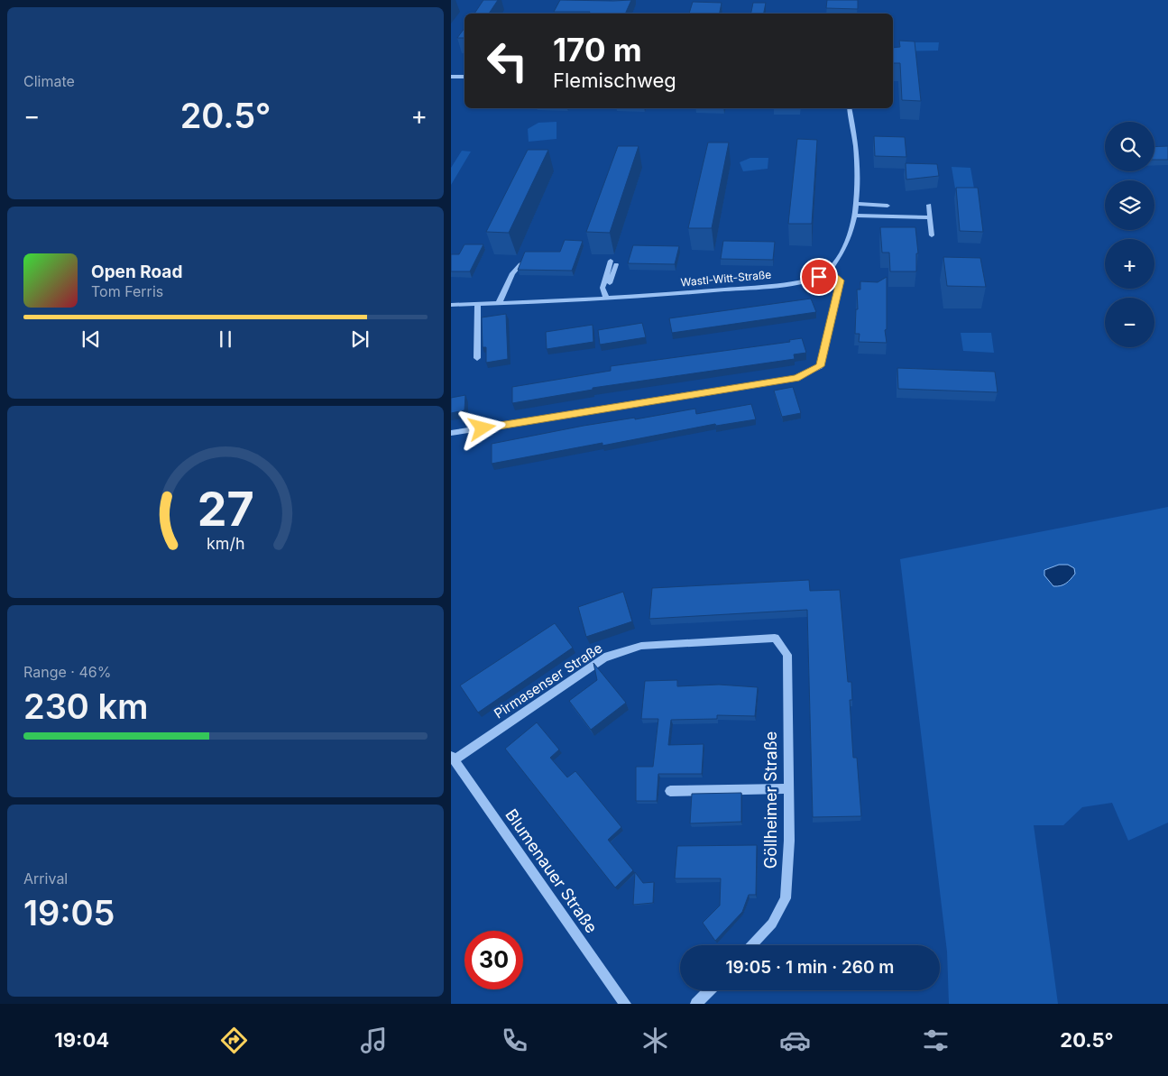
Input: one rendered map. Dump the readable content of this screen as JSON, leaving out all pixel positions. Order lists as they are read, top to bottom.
{
  "streets": {
    "street": [
      "Wastl-Witt-Straße",
      "Pirmasenser Straße",
      "Göllheimer Straße",
      "Blumenauer Straße"
    ]
  },
  "crossings": [
    ["Pirmasenser Straße", "Göllheimer Straße"],
    ["Pirmasenser Straße", "Blumenauer Straße"]
  ],
  "page": {
    "tile": [
      "Climate",
      ["Range · 46%", "230 km"],
      ["Arrival", "19:05"]
    ],
    "turn": ["170 m", "Flemischweg"],
    "heat": ["−", "20.5°", "+"],
    "map_buttons": ["+", "−"],
    "song": ["Open Road", "Tom Ferris"],
    "limit": "30",
    "trip": "19:05 · 1 min · 260 m",
    "tabs": ["19:04", "20.5°"],
    "gauge": ["27", "km/h"]
  }
}
